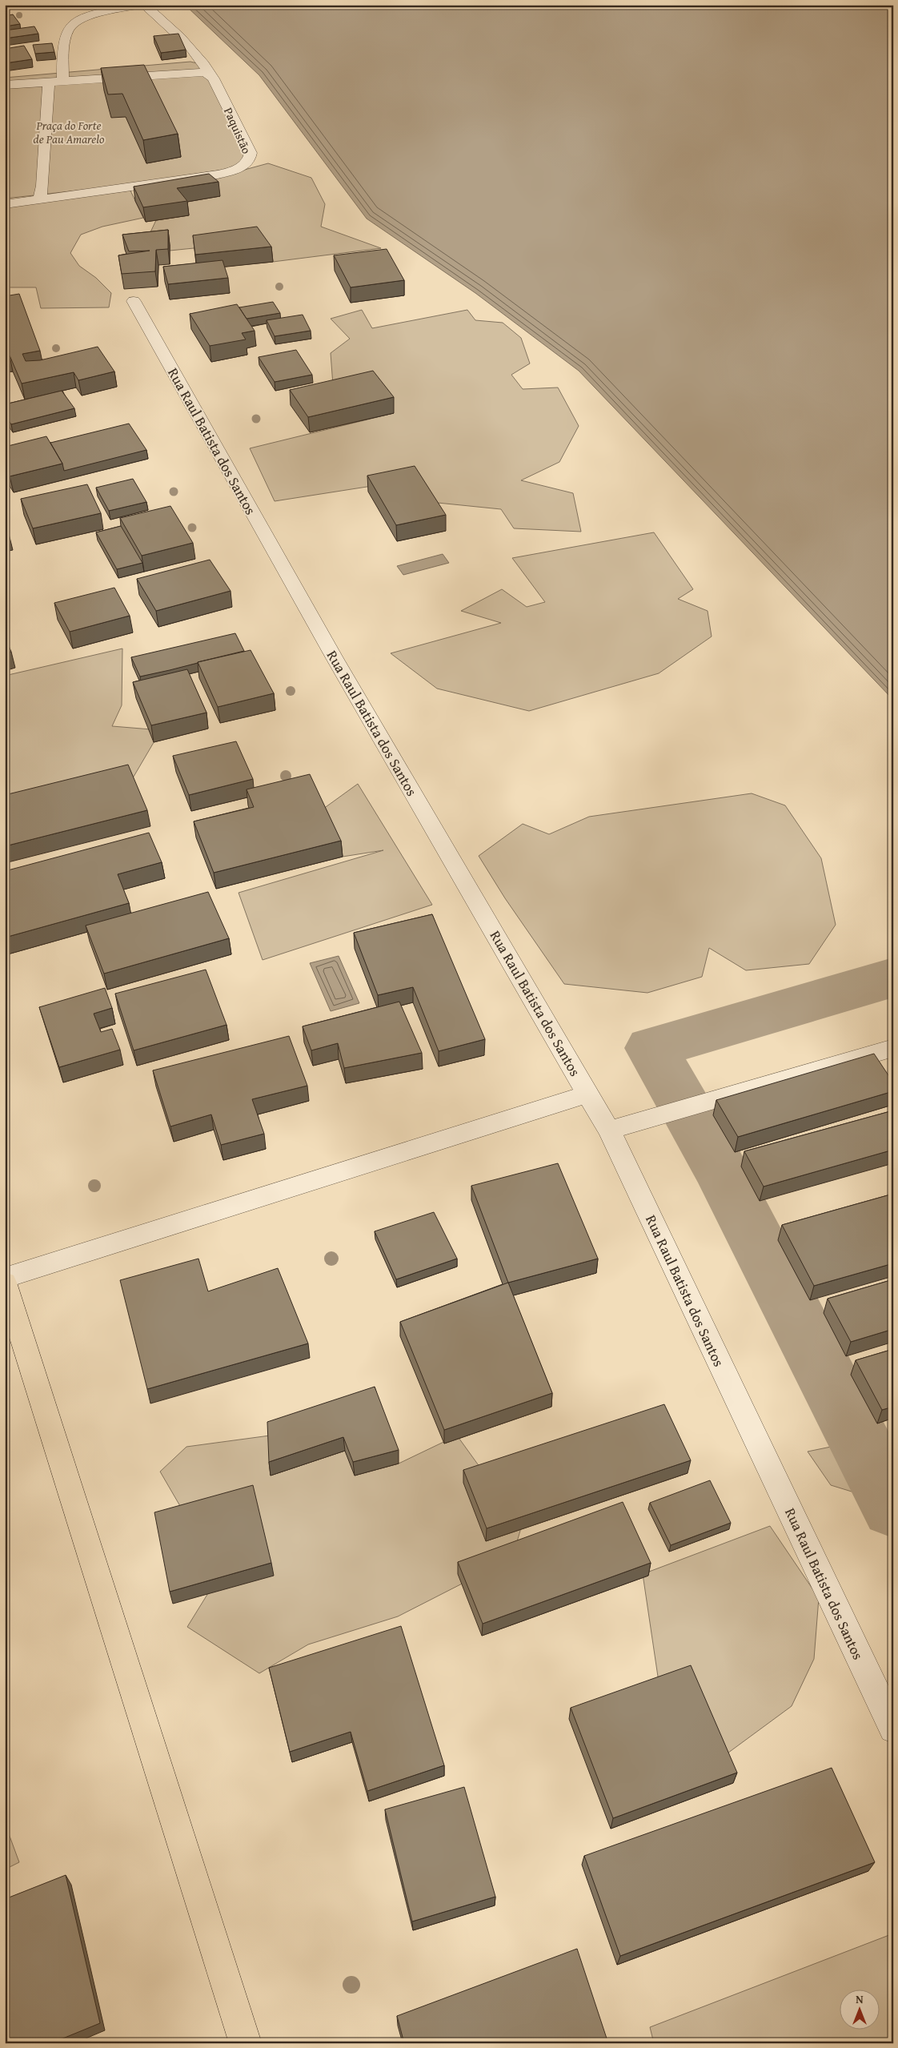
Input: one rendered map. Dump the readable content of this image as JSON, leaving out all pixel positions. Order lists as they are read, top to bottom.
{
  "streets": {
    "street": ["Paquistão", "Rua Raul Batista dos Santos"]
  },
  "parks": ["Praça do Forte de Pau Amarelo"],
  "north": "top"
}
